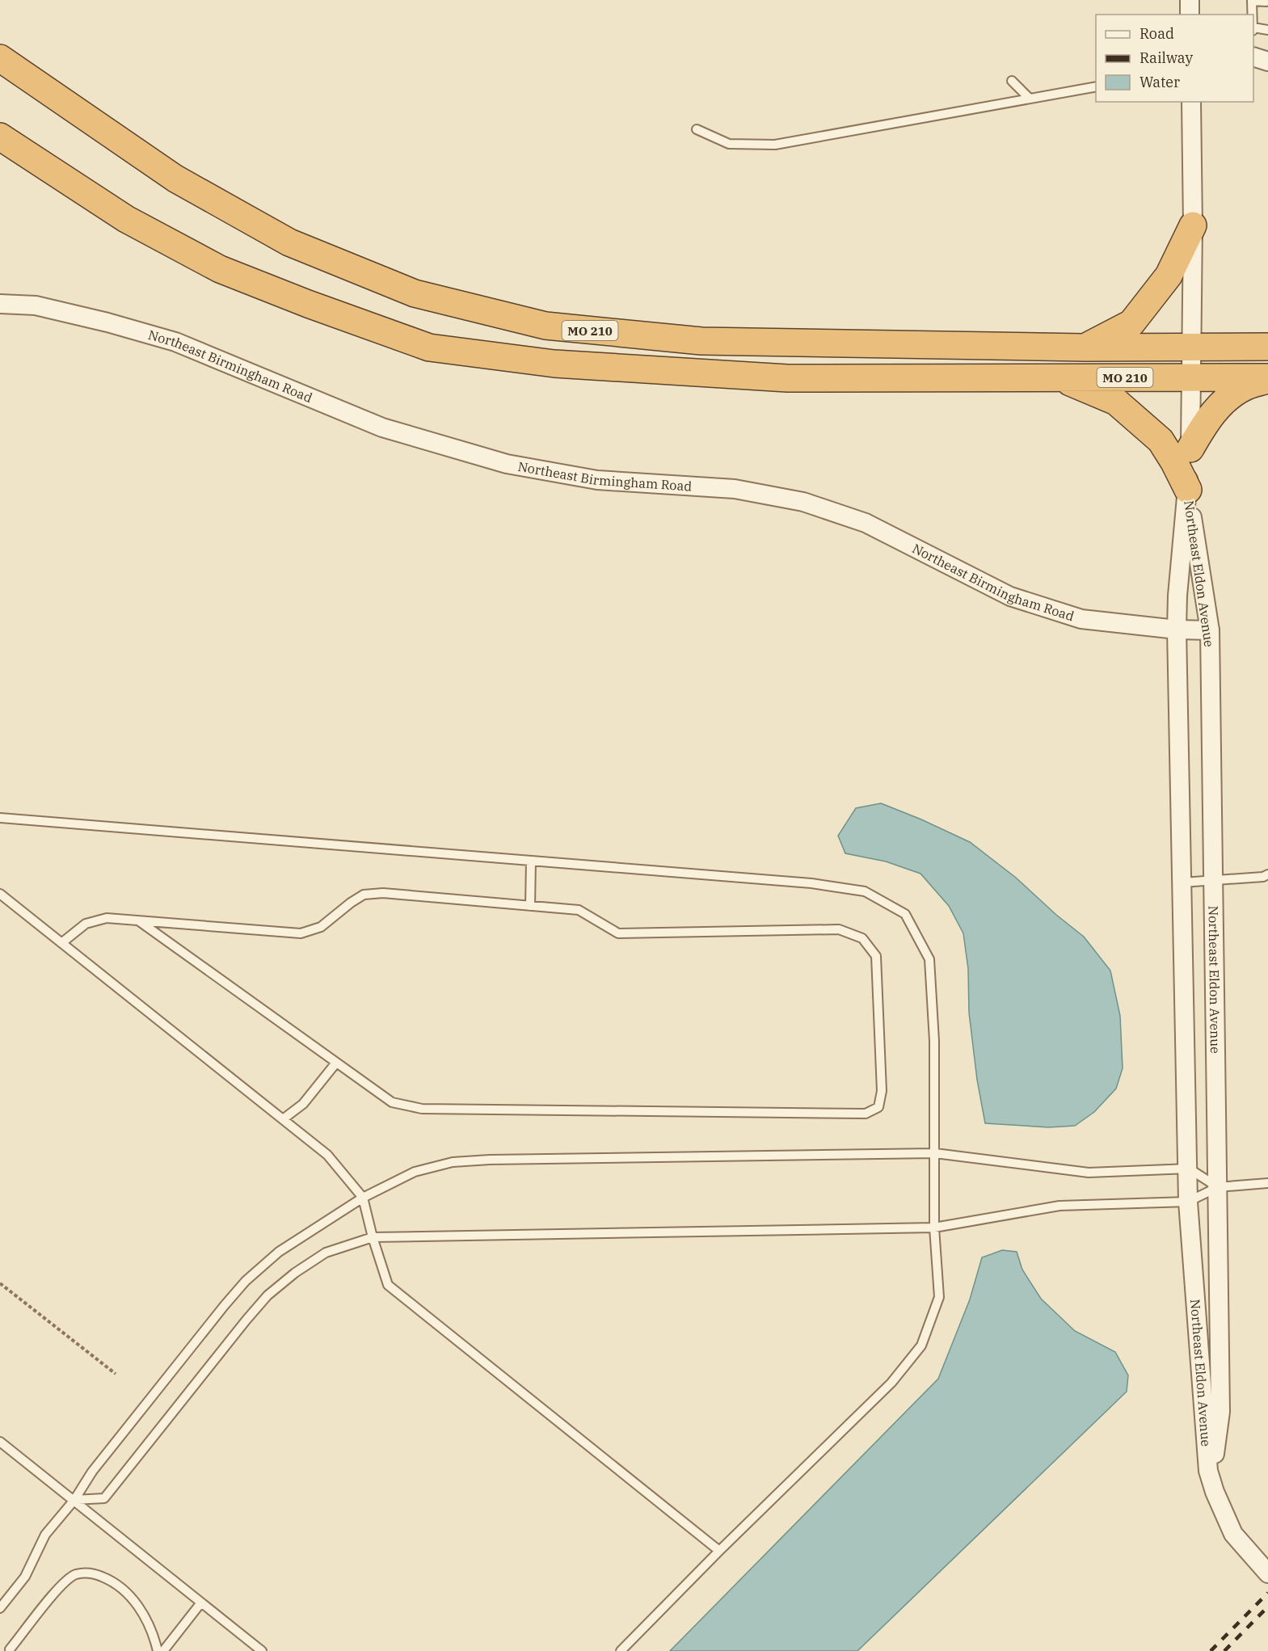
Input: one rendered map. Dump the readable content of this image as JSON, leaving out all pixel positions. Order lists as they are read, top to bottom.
{
  "streets": {
    "highway": ["MO 210"],
    "street": ["Northeast Birmingham Road", "Northeast Eldon Avenue"]
  },
  "crossings": [
    ["MO 210", "Northeast Eldon Avenue"],
    ["Northeast Birmingham Road", "Northeast Eldon Avenue"]
  ],
  "legend": ["Road", "Railway", "Water"]
}
